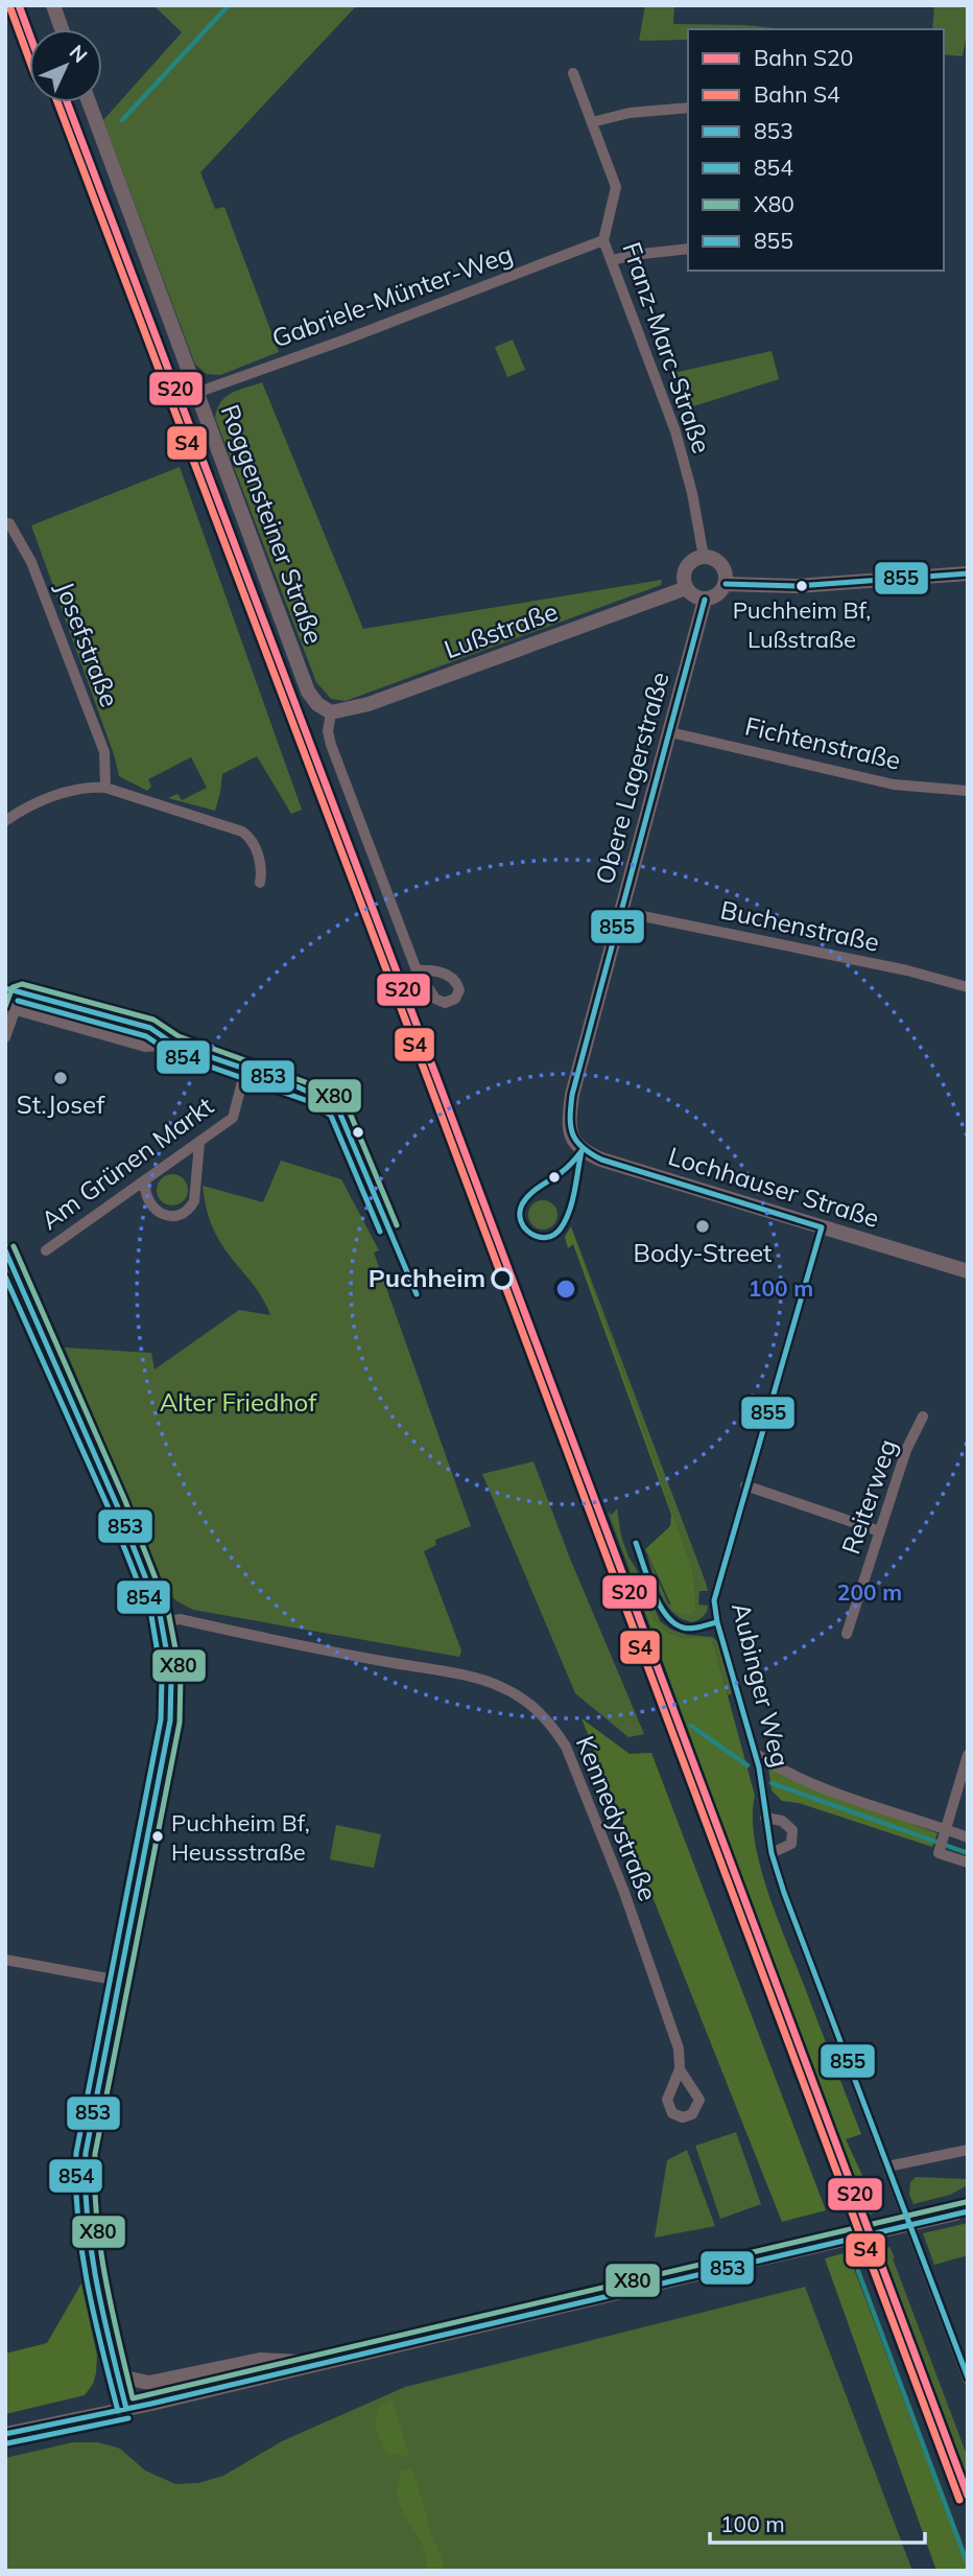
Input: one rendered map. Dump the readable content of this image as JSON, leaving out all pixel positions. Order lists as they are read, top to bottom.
{
  "streets": {
    "street": [
      "Gabriele-Münter-Weg",
      "Franz-Marc-Straße",
      "Roggensteiner Straße",
      "Lußstraße",
      "Josefstraße",
      "Fichtenstraße",
      "Obere Lagerstraße",
      "Buchenstraße",
      "Am Grünen Markt",
      "Lochhauser Straße",
      "Reiterweg",
      "Aubinger Weg",
      "Kennedystraße"
    ]
  },
  "crossings": [
    ["Gabriele-Münter-Weg", "Franz-Marc-Straße"],
    ["Gabriele-Münter-Weg", "Roggensteiner Straße"],
    ["Franz-Marc-Straße", "Lußstraße"],
    ["Franz-Marc-Straße", "Obere Lagerstraße"],
    ["Roggensteiner Straße", "Lußstraße"],
    ["Lußstraße", "Obere Lagerstraße"],
    ["Fichtenstraße", "Obere Lagerstraße"],
    ["Obere Lagerstraße", "Buchenstraße"],
    ["Obere Lagerstraße", "Lochhauser Straße"],
    ["Lochhauser Straße", "Aubinger Weg"]
  ],
  "parks": ["Alter Friedhof"],
  "places": [
    "Puchheim Bf, Lußstraße",
    "St.Josef",
    "Body-Street",
    "Puchheim",
    "Puchheim Bf, Heussstraße"
  ],
  "lines": [
    "rail line S20",
    "rail line S4",
    "transit line 855",
    "transit line X80",
    "transit line 853",
    "transit line 854"
  ],
  "legend": [
    "Bahn S20",
    "Bahn S4",
    "853",
    "854",
    "X80",
    "855"
  ],
  "scale_bar": "100 m",
  "north": "top right",
  "rings": ["100 m", "200 m"]
}
